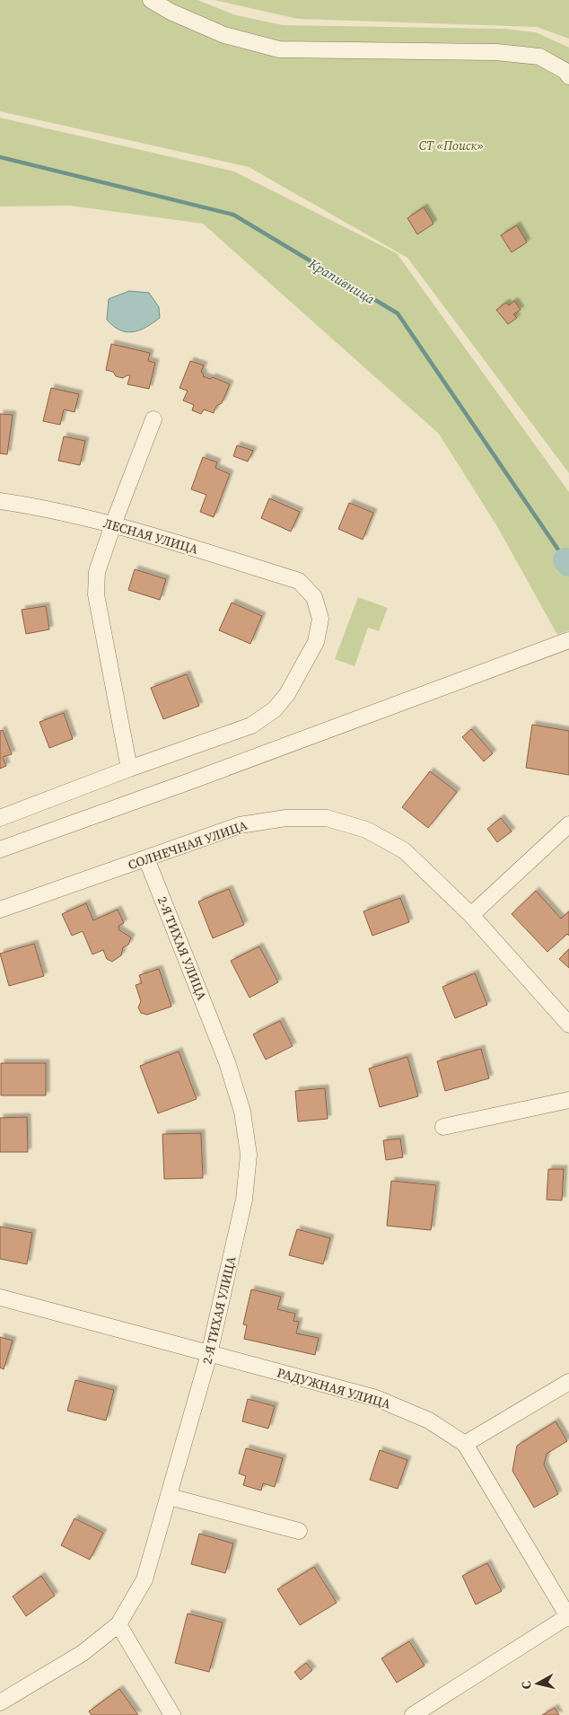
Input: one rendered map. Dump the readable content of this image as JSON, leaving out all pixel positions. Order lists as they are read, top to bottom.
{
  "streets": {
    "street": [
      "ЛЕСНАЯ УЛИЦА",
      "СОЛНЕЧНАЯ УЛИЦА",
      "2-Я ТИХАЯ УЛИЦА",
      "РАДУЖНАЯ УЛИЦА"
    ]
  },
  "crossings": [
    ["СОЛНЕЧНАЯ УЛИЦА", "2-Я ТИХАЯ УЛИЦА"],
    ["2-Я ТИХАЯ УЛИЦА", "РАДУЖНАЯ УЛИЦА"]
  ],
  "water": ["Крапивница"],
  "parks": ["СТ «Поиск»"],
  "north": "left"
}
